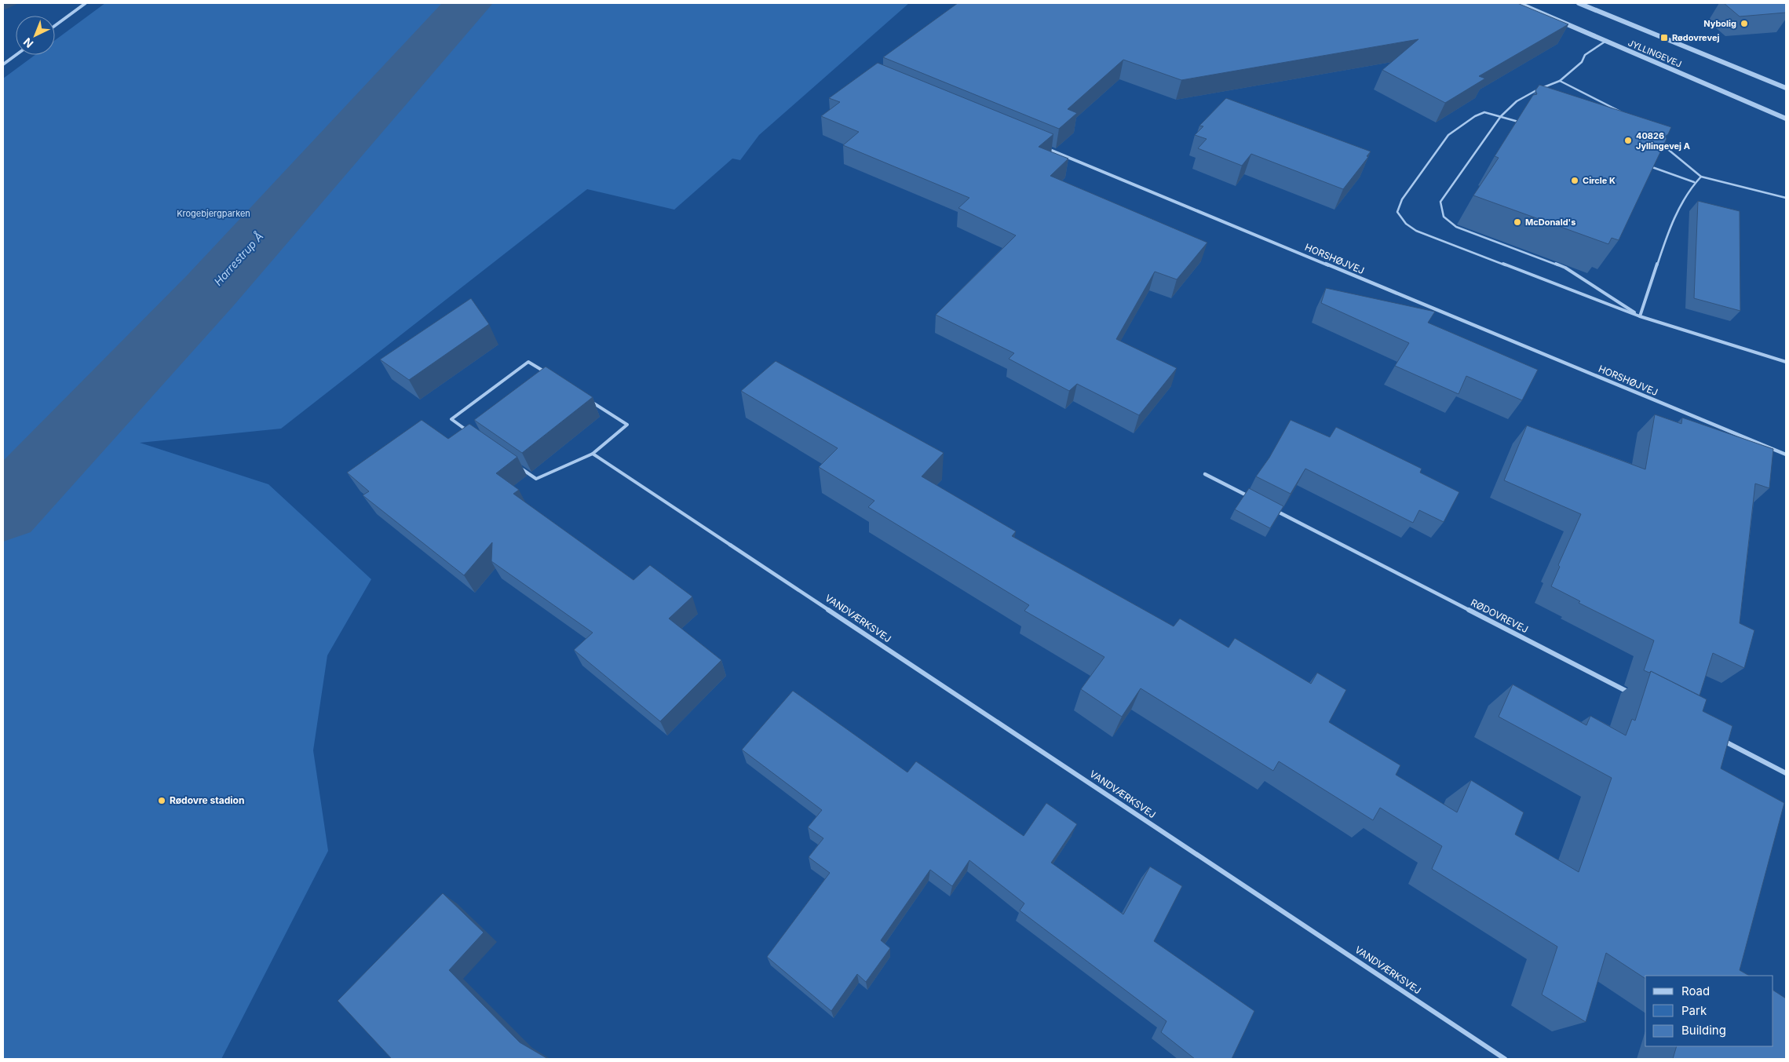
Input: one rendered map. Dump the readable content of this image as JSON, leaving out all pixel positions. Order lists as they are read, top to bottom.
{
  "streets": {
    "street": [
      "JYLLINGEVEJ",
      "HORSHØJVEJ",
      "RØDOVREVEJ",
      "VANDVÆRKSVEJ"
    ]
  },
  "water": ["Harrestrup Å"],
  "parks": ["Krogebjergparken"],
  "places": {
    "other": [
      "Nybolig",
      "40826 Jyllingevej A",
      "Circle K",
      "McDonald's",
      "Rødovre stadion"
    ],
    "transit": ["Rødovrevej"]
  },
  "legend": ["Road", "Park", "Building"],
  "north": "bottom left"
}
